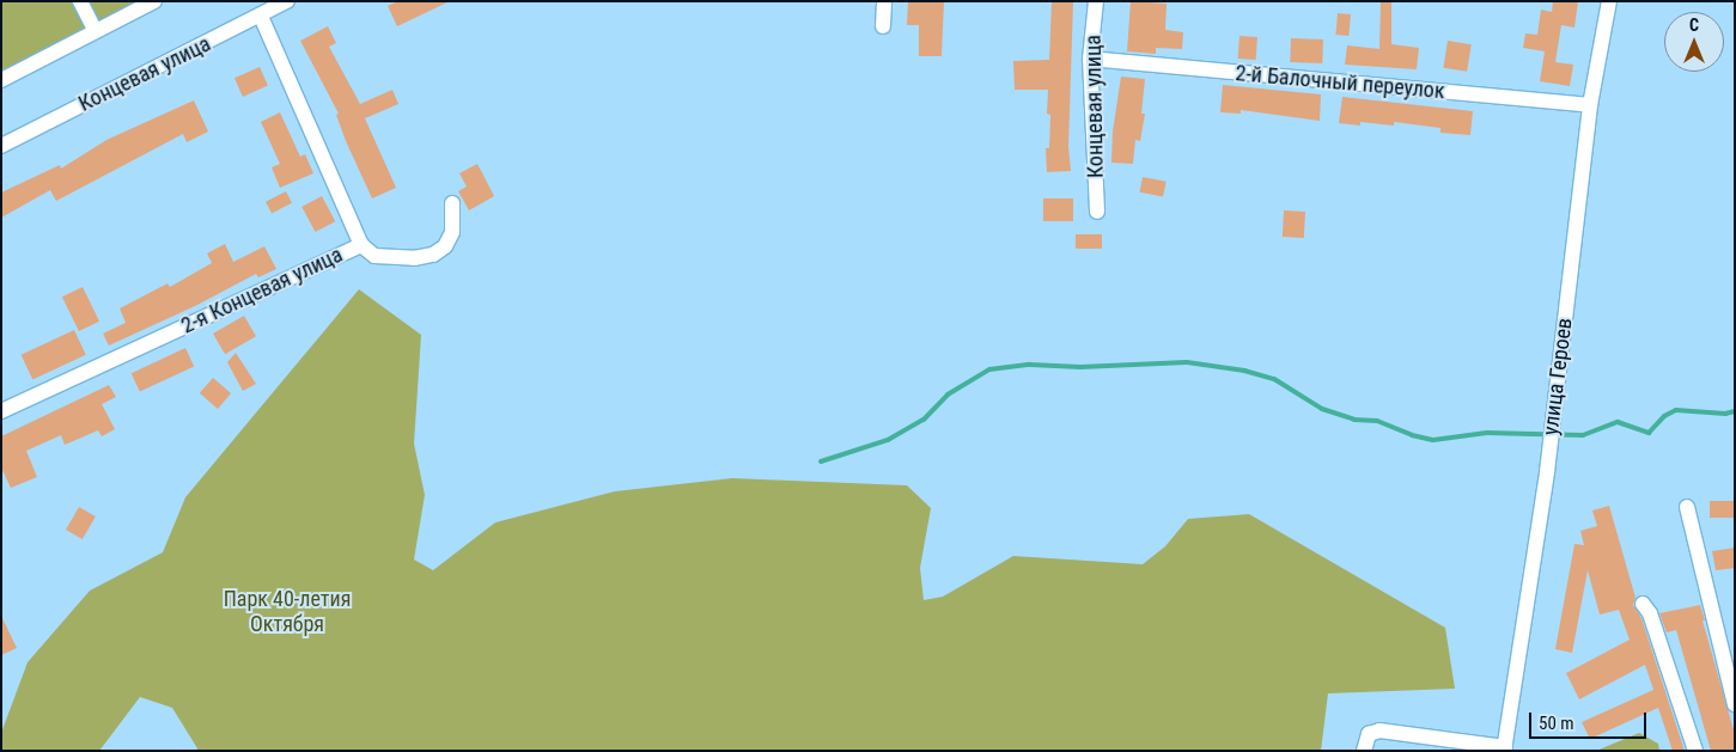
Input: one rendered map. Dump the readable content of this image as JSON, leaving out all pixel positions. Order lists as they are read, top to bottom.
{
  "streets": {
    "street": [
      "Концевая улица",
      "2-й Балочный переулок",
      "2-я Концевая улица",
      "улица Героев"
    ]
  },
  "crossings": [
    ["Концевая улица", "2-й Балочный переулок"],
    ["Концевая улица", "2-я Концевая улица"],
    ["2-й Балочный переулок", "улица Героев"]
  ],
  "parks": ["Парк 40-летия Октября"],
  "scale_bar": "50 m",
  "north": "top"
}
